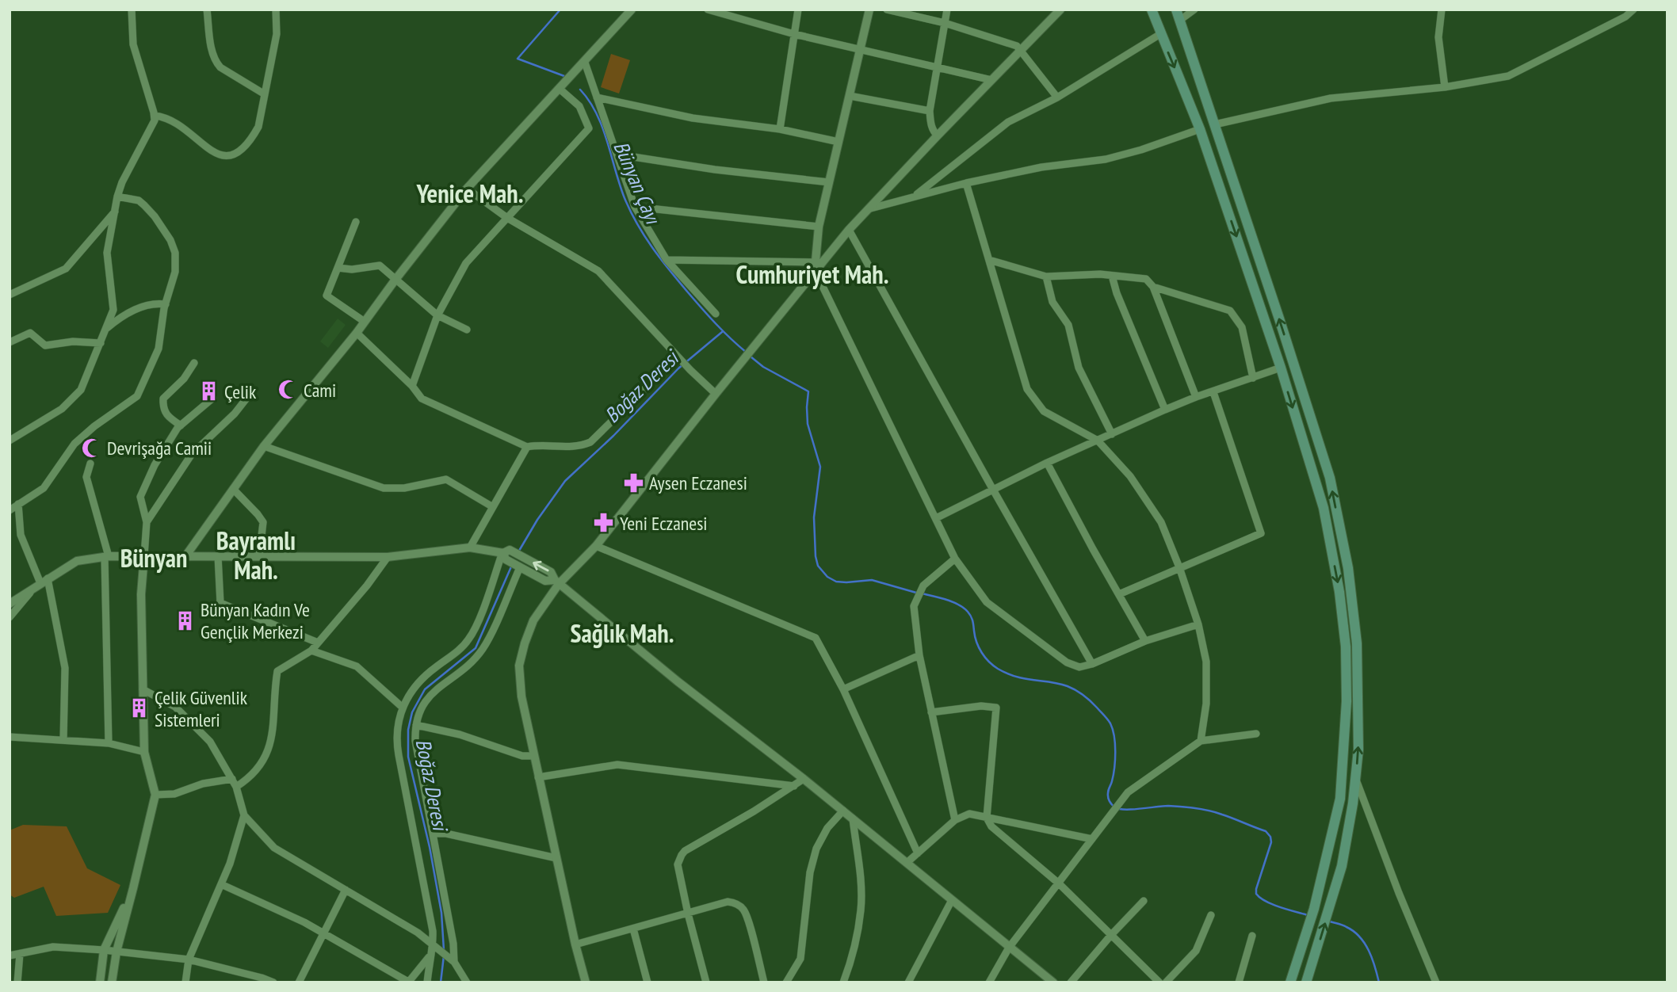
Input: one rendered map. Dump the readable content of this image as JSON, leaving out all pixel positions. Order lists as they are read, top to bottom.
{
  "districts": [
    "Yenice Mah.",
    "Cumhuriyet Mah.",
    "Bayramlı Mah.",
    "Bünyan",
    "Sağlık Mah."
  ],
  "water": ["Bünyan Çayı", "Boğaz Deresi"],
  "places": {
    "mosque": ["Cami", "Devrişağa Camii"],
    "building": ["Çelik", "Bünyan Kadın Ve Gençlik Merkezi", "Çelik Güvenlik Sistemleri"],
    "pharmacy": ["Aysen Eczanesi", "Yeni Eczanesi"]
  }
}
